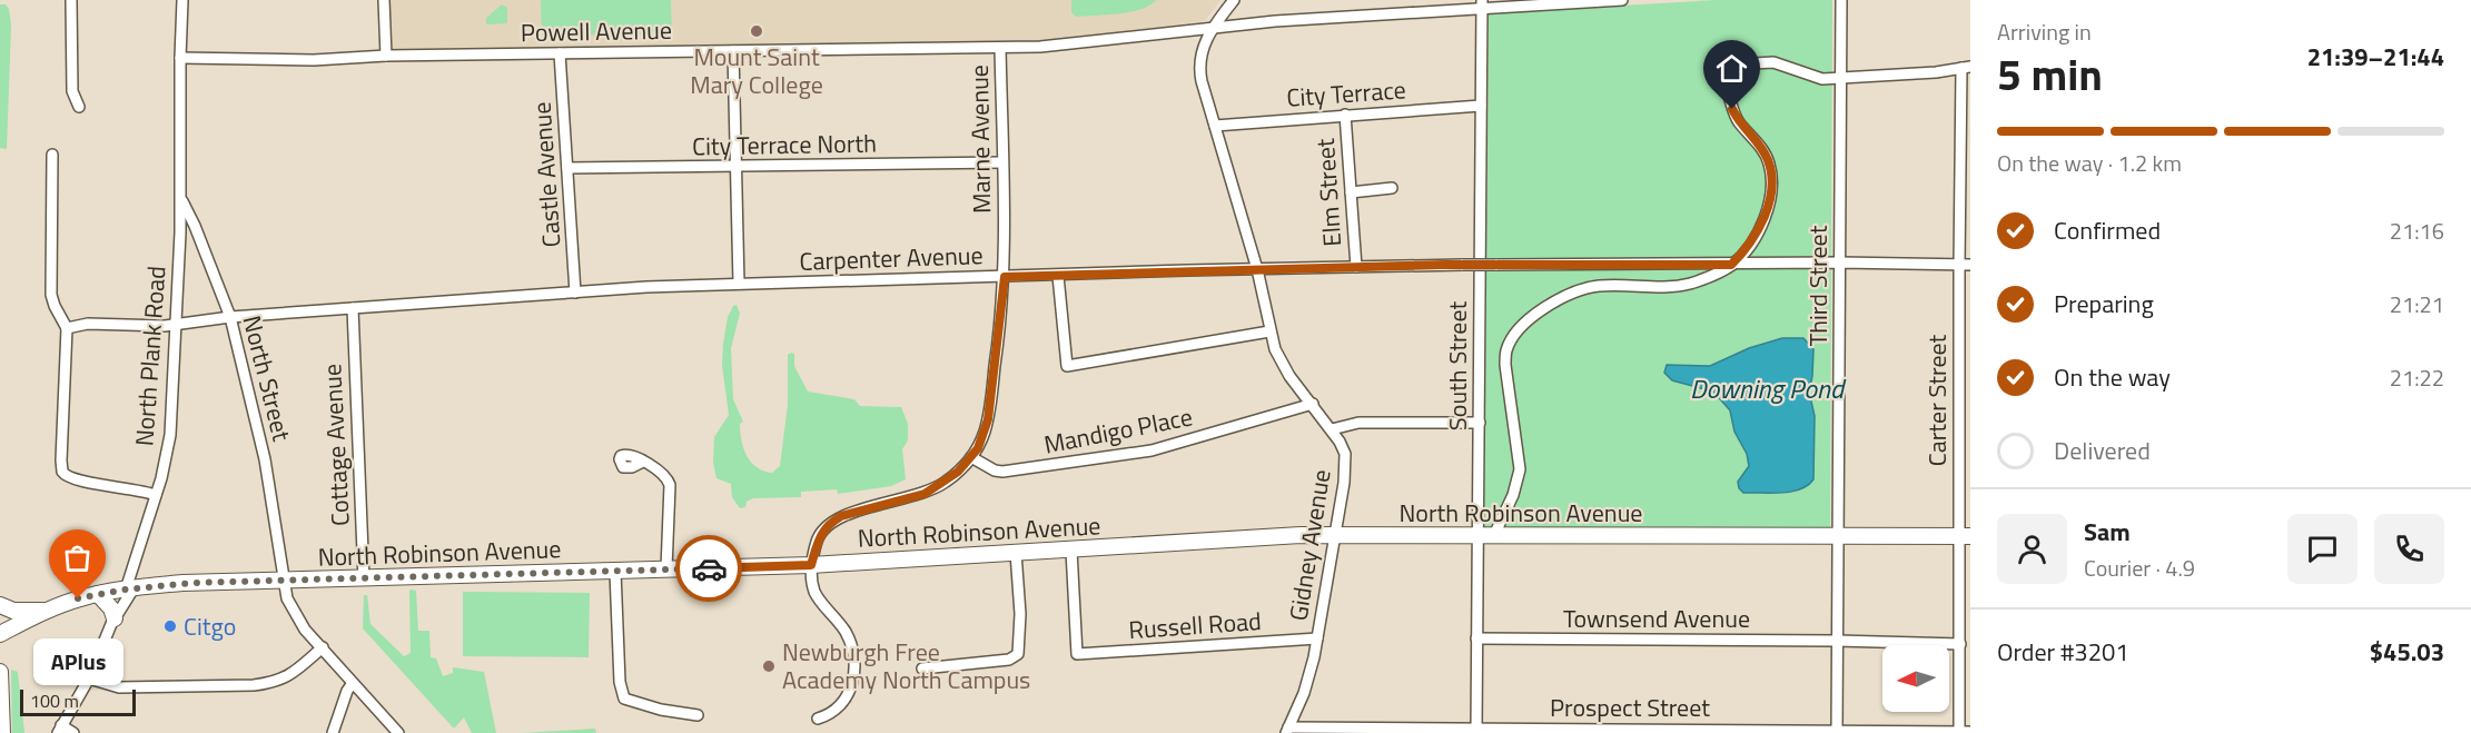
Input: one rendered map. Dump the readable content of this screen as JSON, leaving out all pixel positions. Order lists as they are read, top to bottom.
{
  "streets": {
    "highway": ["North Robinson Avenue"],
    "street": [
      "Powell Avenue",
      "City Terrace",
      "Marne Avenue",
      "City Terrace North",
      "Castle Avenue",
      "Elm Street",
      "Carpenter Avenue",
      "Third Street",
      "North Plank Road",
      "South Street",
      "North Street",
      "Carter Street",
      "Mandigo Place",
      "Cottage Avenue",
      "Gidney Avenue",
      "Townsend Avenue",
      "Russell Road",
      "Prospect Street"
    ]
  },
  "crossings": [
    ["Powell Avenue", "Marne Avenue"],
    ["Powell Avenue", "Castle Avenue"],
    ["Powell Avenue", "South Street"],
    ["Powell Avenue", "North Street"],
    ["Powell Avenue", "Gidney Avenue"],
    ["City Terrace", "Elm Street"],
    ["City Terrace", "South Street"],
    ["City Terrace", "Gidney Avenue"],
    ["Marne Avenue", "City Terrace North"],
    ["Marne Avenue", "Carpenter Avenue"],
    ["Marne Avenue", "Mandigo Place"],
    ["Marne Avenue", "North Robinson Avenue"],
    ["City Terrace North", "Castle Avenue"],
    ["Castle Avenue", "Carpenter Avenue"],
    ["Elm Street", "Carpenter Avenue"],
    ["Carpenter Avenue", "Third Street"],
    ["Carpenter Avenue", "North Plank Road"],
    ["Carpenter Avenue", "North Street"],
    ["Carpenter Avenue", "Carter Street"],
    ["Carpenter Avenue", "Cottage Avenue"],
    ["Carpenter Avenue", "Gidney Avenue"],
    ["Third Street", "North Robinson Avenue"],
    ["Third Street", "Townsend Avenue"],
    ["Third Street", "Prospect Street"],
    ["North Plank Road", "North Street"],
    ["North Plank Road", "North Robinson Avenue"],
    ["South Street", "North Robinson Avenue"],
    ["South Street", "Townsend Avenue"],
    ["South Street", "Prospect Street"],
    ["North Street", "North Robinson Avenue"],
    ["Carter Street", "North Robinson Avenue"],
    ["Carter Street", "Townsend Avenue"],
    ["Carter Street", "Prospect Street"],
    ["Mandigo Place", "Gidney Avenue"],
    ["Cottage Avenue", "North Robinson Avenue"],
    ["North Robinson Avenue", "Gidney Avenue"],
    ["North Robinson Avenue", "Russell Road"],
    ["Gidney Avenue", "Russell Road"],
    ["Gidney Avenue", "Prospect Street"]
  ],
  "water": ["Downing Pond"],
  "places": [
    "Mount Saint Mary College",
    "APlus",
    "Citgo",
    "Newburgh Free Academy North Campus"
  ],
  "scale_bar": "100 m",
  "north": "left",
  "page": {
    "heading": ["5 min", "Arriving in", "21:39–21:44"],
    "panel": [
      "Sam",
      "Courier · 4.9",
      "Order #3201",
      "$45.03"
    ],
    "bar": "On the way · 1.2 km",
    "list": [
      ["Confirmed", "21:16"],
      ["Preparing", "21:21"],
      ["On the way", "21:22"],
      "Delivered"
    ],
    "bubble": "APlus",
    "scale": "100 m"
  }
}
